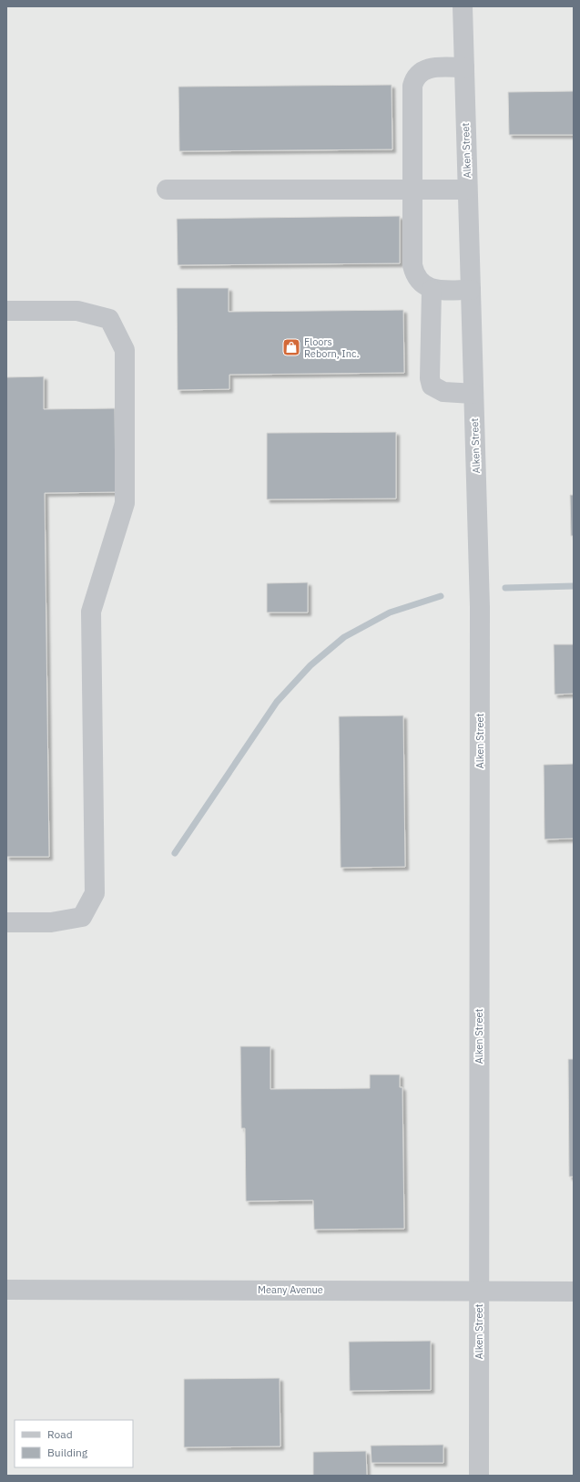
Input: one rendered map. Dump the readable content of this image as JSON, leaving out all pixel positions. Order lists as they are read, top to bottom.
{
  "streets": {
    "street": ["Alken Street", "Meany Avenue"]
  },
  "crossings": [
    ["Alken Street", "Meany Avenue"]
  ],
  "places": {
    "shop": ["Floors Reborn, Inc."]
  },
  "legend": ["Road", "Building"]
}
